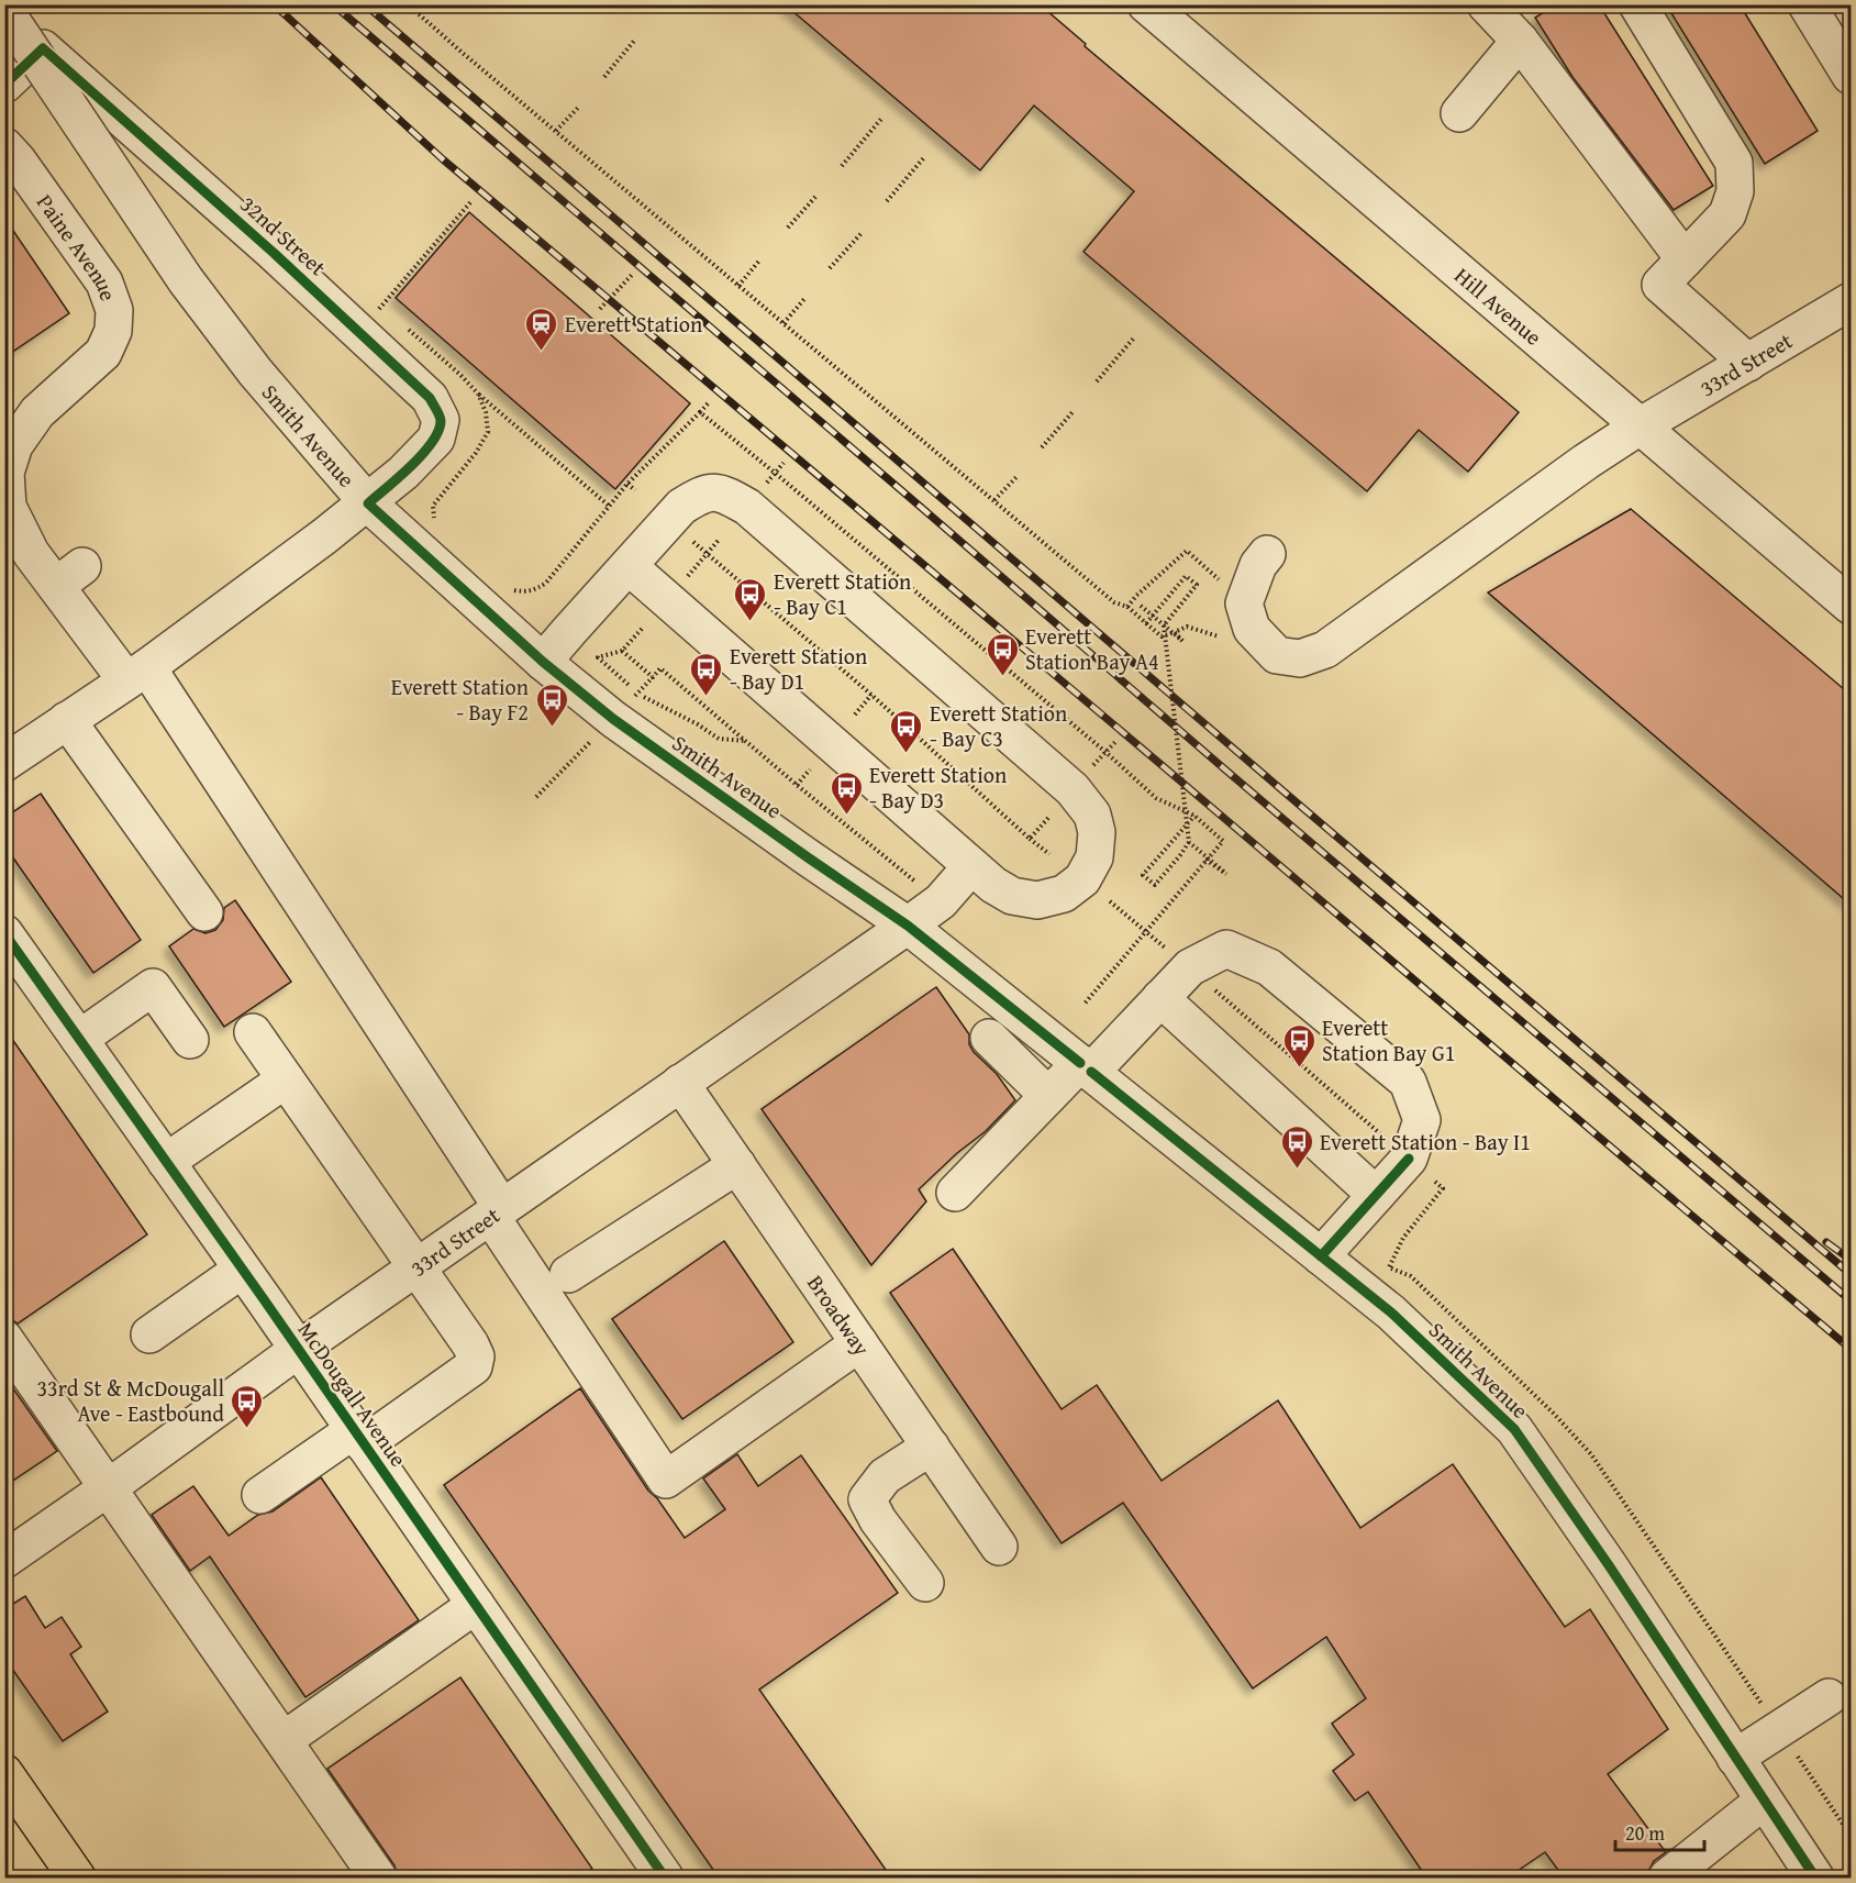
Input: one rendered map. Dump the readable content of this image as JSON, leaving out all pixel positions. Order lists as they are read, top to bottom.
{
  "streets": {
    "street": [
      "32nd Street",
      "Paine Avenue",
      "Hill Avenue",
      "33rd Street",
      "Smith Avenue",
      "Broadway",
      "McDougall Avenue"
    ]
  },
  "crossings": [
    ["32nd Street", "Paine Avenue"],
    ["32nd Street", "Smith Avenue"],
    ["Paine Avenue", "33rd Street"],
    ["Paine Avenue", "Broadway"],
    ["Hill Avenue", "33rd Street"],
    ["33rd Street", "Smith Avenue"],
    ["33rd Street", "Broadway"],
    ["33rd Street", "McDougall Avenue"]
  ],
  "places": {
    "station": ["Everett Station"],
    "bus stop": [
      "Everett Station - Bay C1",
      "Everett Station Bay A4",
      "Everett Station - Bay D1",
      "Everett Station - Bay F2",
      "Everett Station - Bay C3",
      "Everett Station - Bay D3",
      "Everett Station Bay G1",
      "Everett Station - Bay I1",
      "33rd St & McDougall Ave - Eastbound"
    ]
  },
  "scale_bar": "20 m"
}
